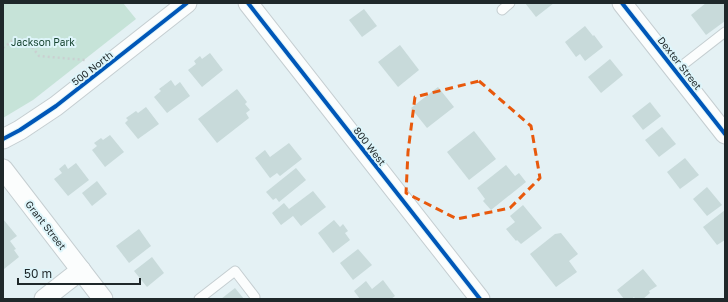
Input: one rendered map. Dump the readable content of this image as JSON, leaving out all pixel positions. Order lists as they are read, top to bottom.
{
  "streets": {
    "street": [
      "Dexter Street",
      "500 North",
      "800 West",
      "Grant Street"
    ]
  },
  "parks": ["Jackson Park"],
  "scale_bar": "50 m"
}
